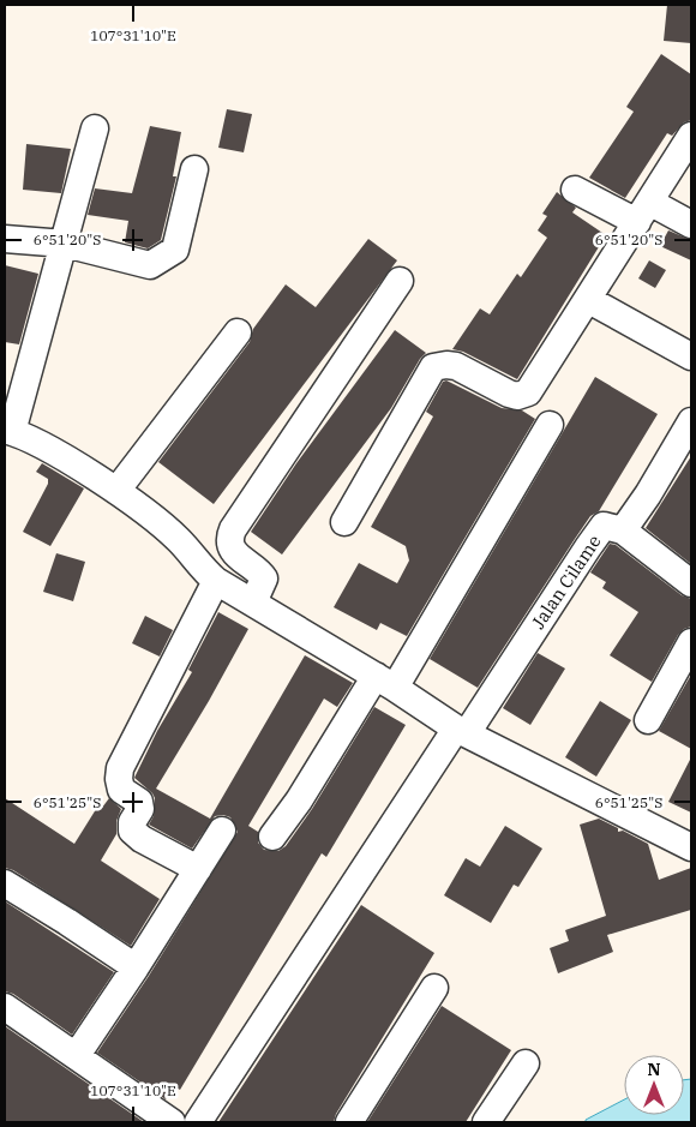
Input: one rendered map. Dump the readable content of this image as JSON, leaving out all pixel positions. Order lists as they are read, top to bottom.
{
  "streets": {
    "street": ["Jalan Cilame"]
  },
  "north": "top",
  "coordinates": ["107°31'10\"E", "6°51'20\"S", "6°51'25\"S"]
}
